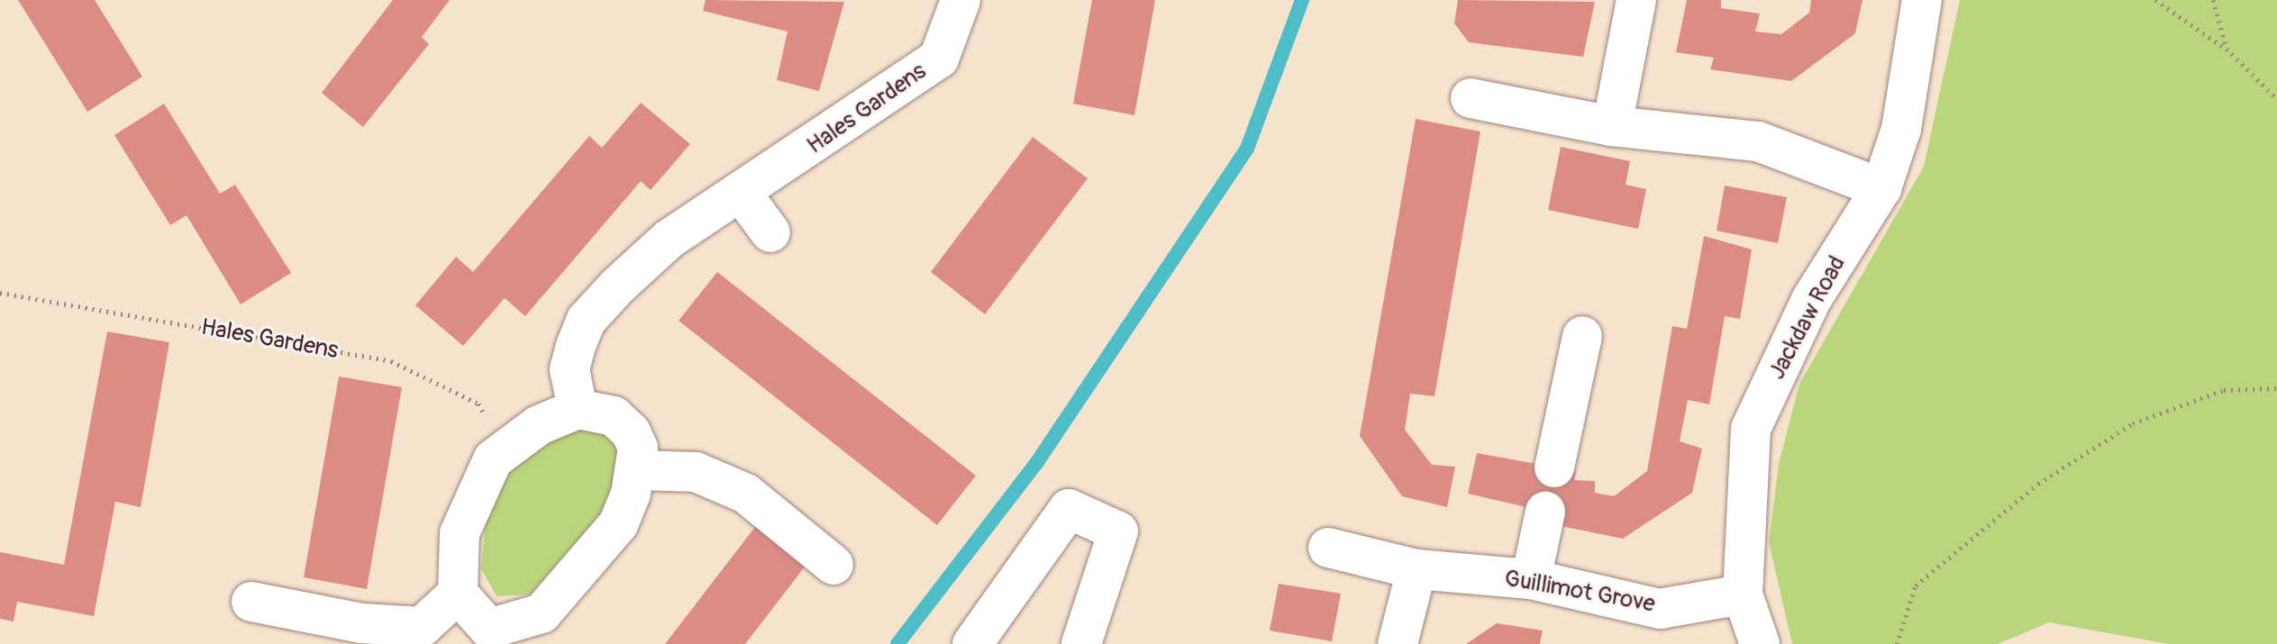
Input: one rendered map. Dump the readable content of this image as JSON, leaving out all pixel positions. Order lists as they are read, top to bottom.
{
  "streets": {
    "street": ["Hales Gardens", "Jackdaw Road", "Guillimot Grove"]
  },
  "crossings": [
    ["Jackdaw Road", "Guillimot Grove"]
  ]
}
